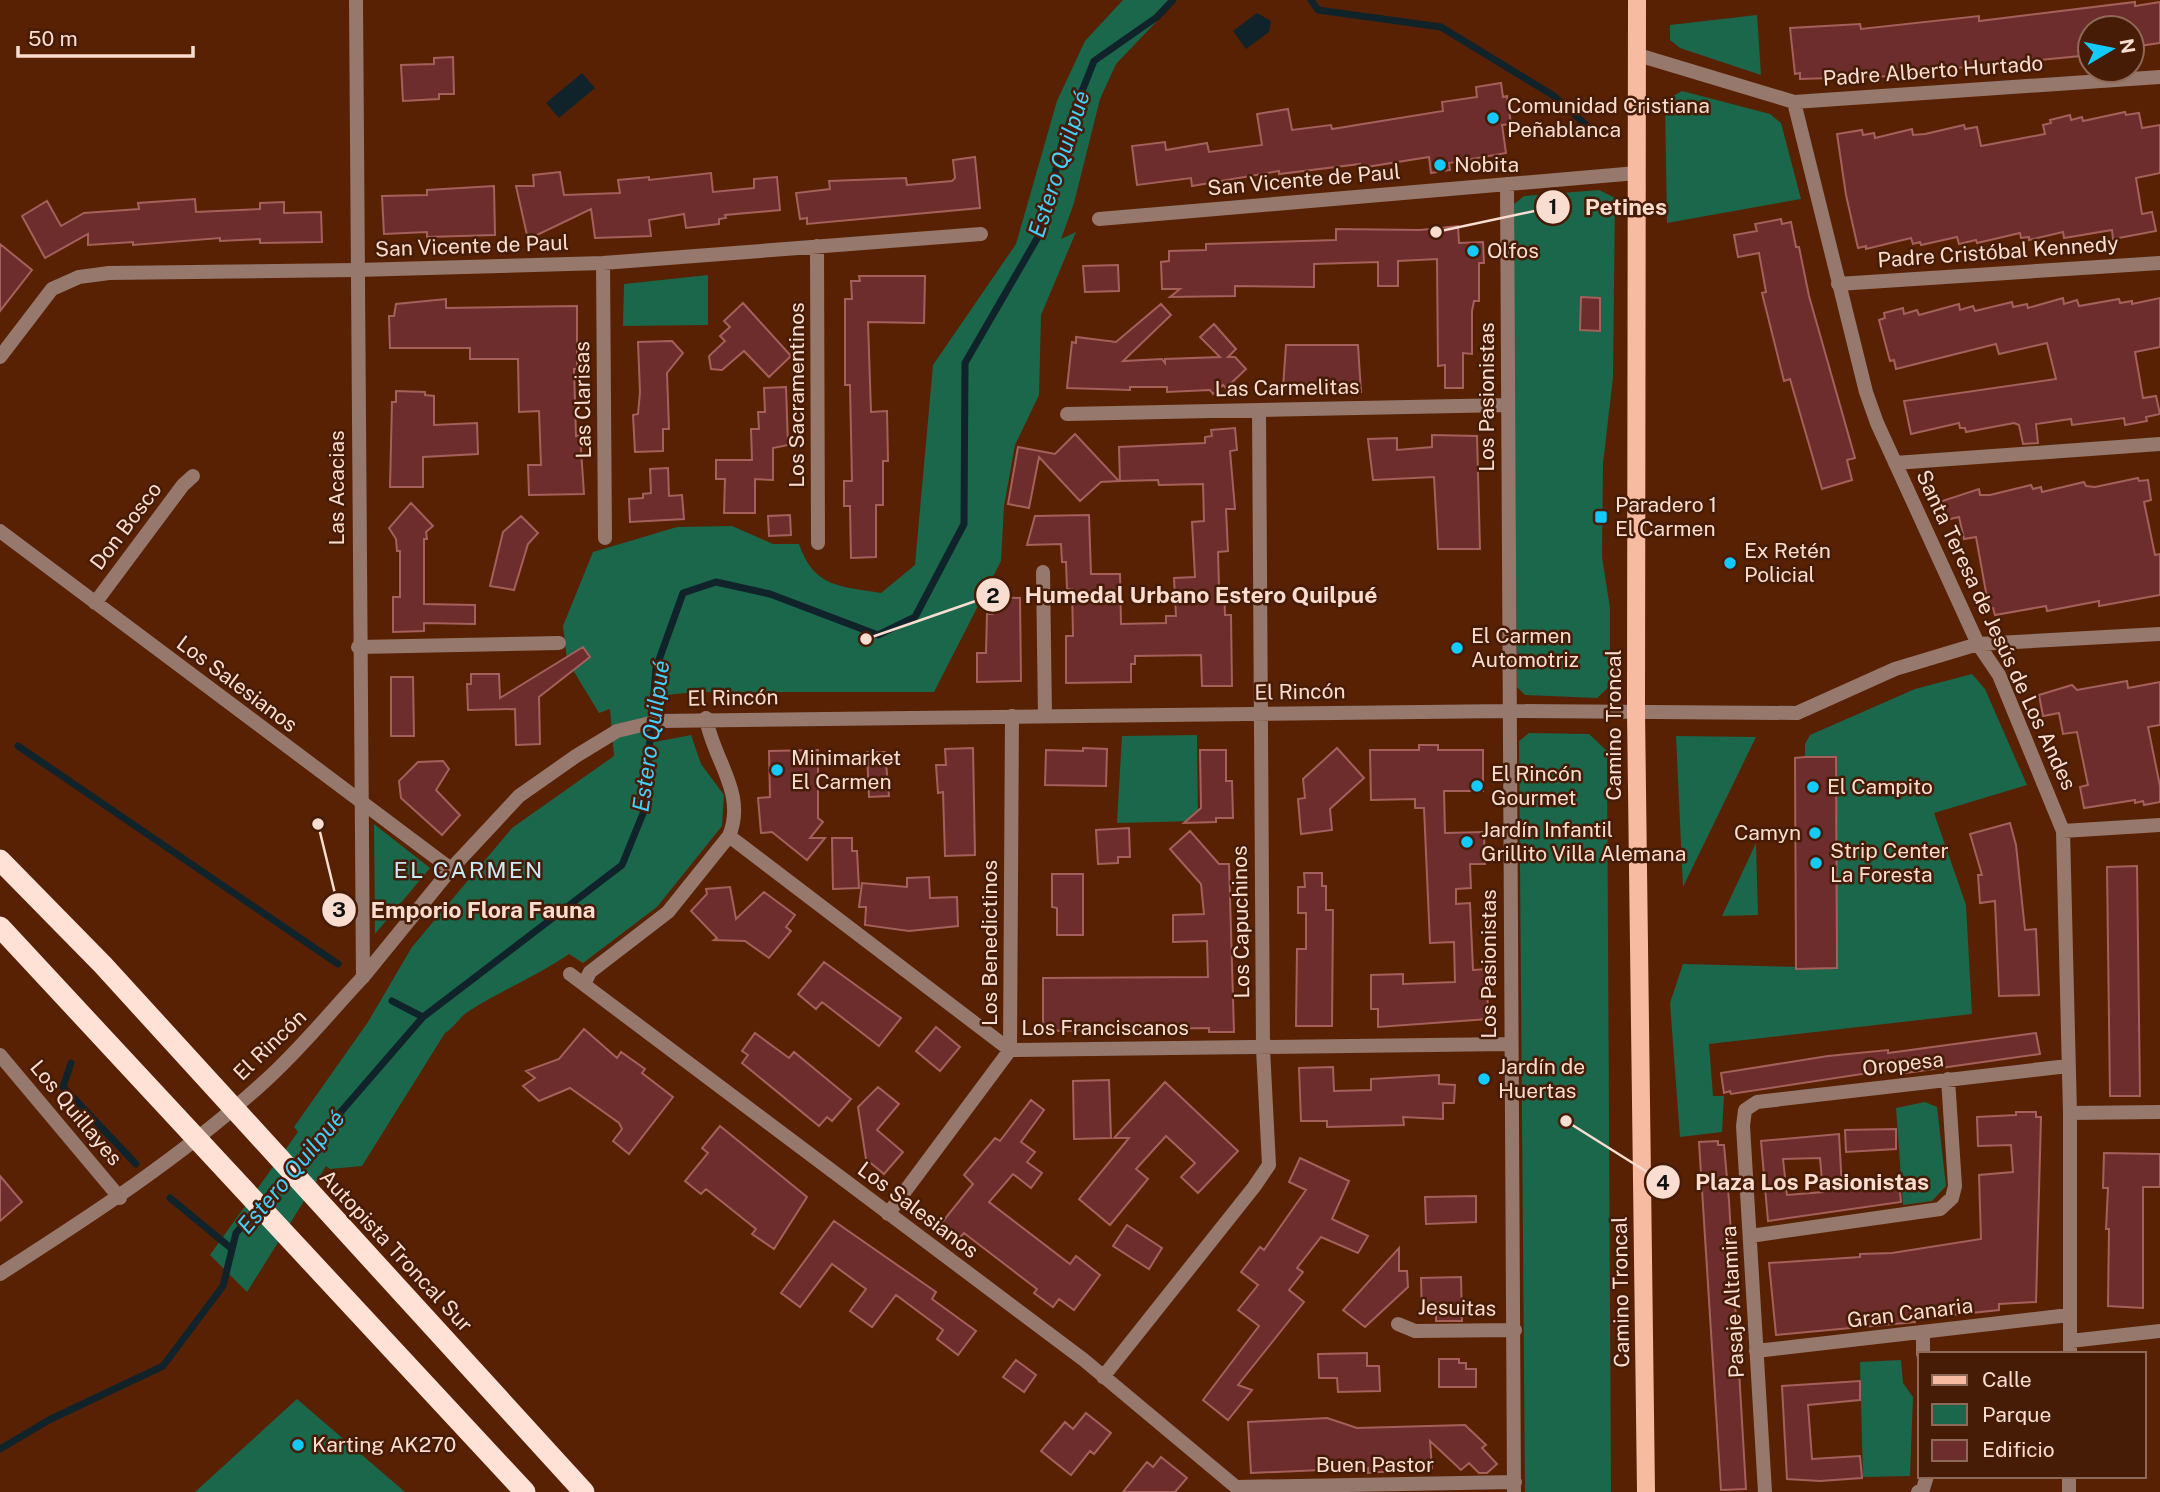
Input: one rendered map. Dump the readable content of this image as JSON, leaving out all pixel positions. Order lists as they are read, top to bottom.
{
  "streets": {
    "highway": ["Autopista Troncal Sur"],
    "main road": ["Camino Troncal"],
    "street": [
      "Padre Alberto Hurtado",
      "San Vicente de Paul",
      "Padre Cristóbal Kennedy",
      "Las Carmelitas",
      "Los Sacramentinos",
      "Los Pasionistas",
      "Las Clarisas",
      "Las Acacias",
      "Don Bosco",
      "Santa Teresa de Jesús de Los Andes",
      "Los Salesianos",
      "El Rincón",
      "Los Capuchinos",
      "Los Benedictinos",
      "Los Franciscanos",
      "Oropesa",
      "Los Quillayes",
      "Pasaje Altamira",
      "Jesuitas",
      "Gran Canaria",
      "Buen Pastor"
    ]
  },
  "crossings": [
    ["Padre Alberto Hurtado", "Santa Teresa de Jesús de Los Andes"],
    ["San Vicente de Paul", "Los Sacramentinos"],
    ["San Vicente de Paul", "Los Pasionistas"],
    ["San Vicente de Paul", "Las Clarisas"],
    ["San Vicente de Paul", "Las Acacias"],
    ["San Vicente de Paul", "Camino Troncal"],
    ["Padre Cristóbal Kennedy", "Santa Teresa de Jesús de Los Andes"],
    ["Las Carmelitas", "Los Pasionistas"],
    ["Las Carmelitas", "Los Capuchinos"],
    ["Los Pasionistas", "El Rincón"],
    ["Los Pasionistas", "Los Franciscanos"],
    ["Los Pasionistas", "Jesuitas"],
    ["Los Pasionistas", "Buen Pastor"],
    ["Las Acacias", "Los Salesianos"],
    ["Las Acacias", "El Rincón"],
    ["Don Bosco", "Los Salesianos"],
    ["Santa Teresa de Jesús de Los Andes", "El Rincón"],
    ["Santa Teresa de Jesús de Los Andes", "Oropesa"],
    ["Santa Teresa de Jesús de Los Andes", "Gran Canaria"],
    ["Los Salesianos", "El Rincón"],
    ["Los Salesianos", "Los Capuchinos"],
    ["Los Salesianos", "Los Benedictinos"],
    ["Los Salesianos", "Buen Pastor"],
    ["El Rincón", "Camino Troncal"],
    ["El Rincón", "Los Capuchinos"],
    ["El Rincón", "Los Benedictinos"],
    ["El Rincón", "Los Quillayes"],
    ["Los Capuchinos", "Los Franciscanos"],
    ["Los Benedictinos", "Los Franciscanos"],
    ["Oropesa", "Pasaje Altamira"],
    ["Pasaje Altamira", "Gran Canaria"]
  ],
  "districts": ["EL CARMEN"],
  "water": ["Estero Quilpué"],
  "places": {
    "other": [
      "Comunidad Cristiana Peñablanca",
      "Nobita",
      "Petines",
      "Olfos",
      "Ex Retén Policial",
      "Humedal Urbano Estero Quilpué",
      "El Carmen Automotriz",
      "Minimarket El Carmen",
      "El Rincón Gourmet",
      "El Campito",
      "Emporio Flora Fauna",
      "Camyn",
      "Jardín Infantil Grillito Villa Alemana",
      "Strip Center La Foresta",
      "Jardín de Huertas",
      "Plaza Los Pasionistas",
      "Karting AK270"
    ],
    "transit": ["Paradero 1 El Carmen"]
  },
  "legend": ["Calle", "Parque", "Edificio"],
  "scale_bar": "50 m",
  "north": "right"
}
